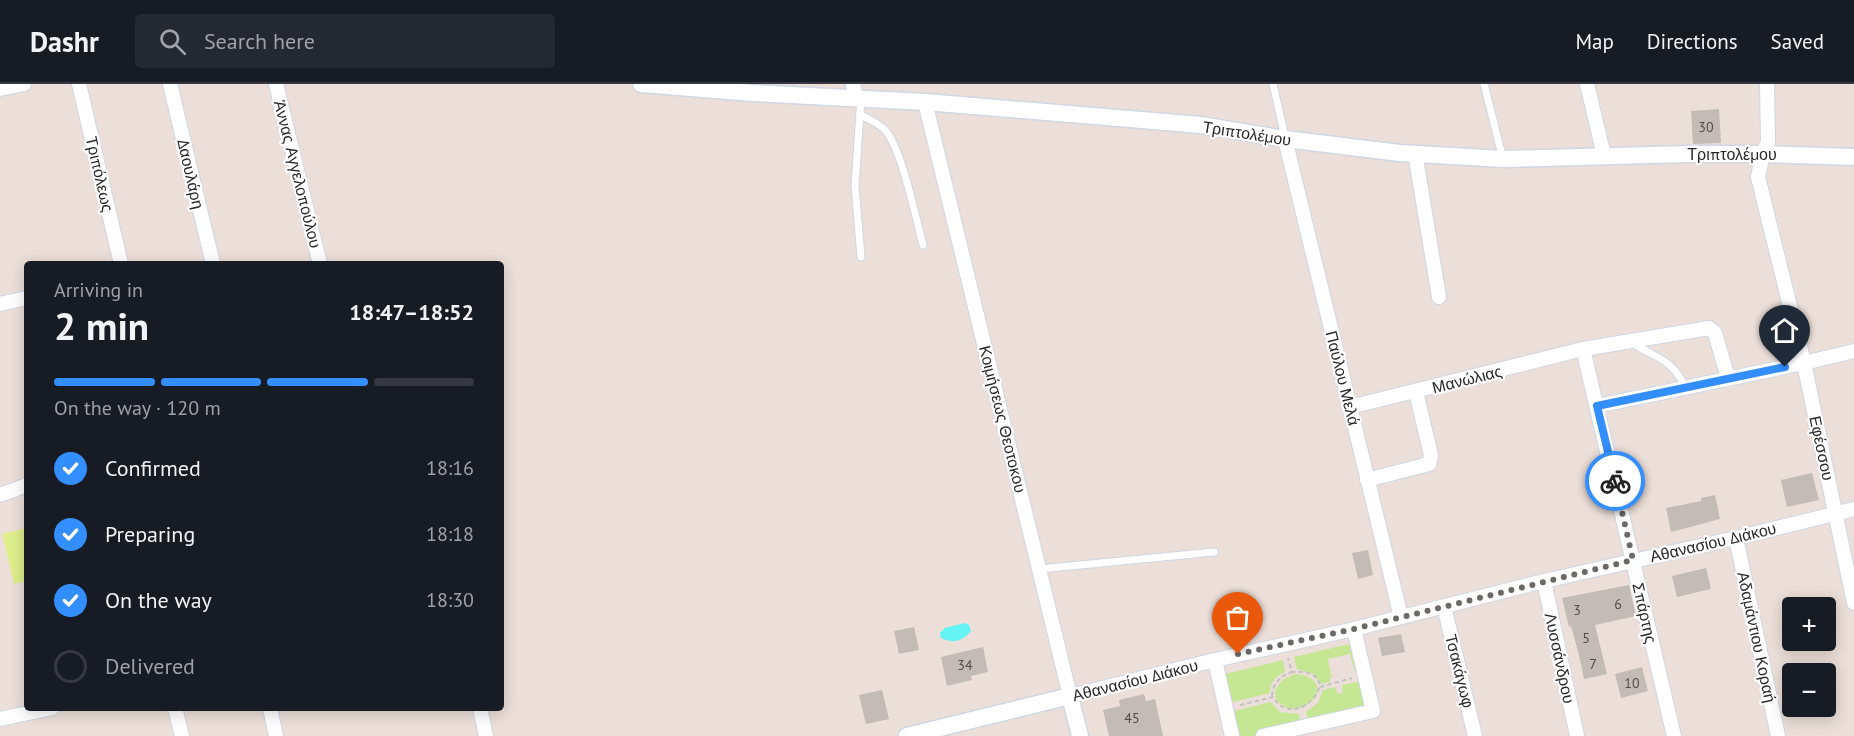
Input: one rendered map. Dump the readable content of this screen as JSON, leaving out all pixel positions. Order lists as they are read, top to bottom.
{
  "streets": {
    "street": [
      "Τριπτολέμου",
      "Τριπόλεως",
      "Δαουλάρη",
      "Άννας Αγγελοπούλου",
      "Παύλου Μελά",
      "Μανώλιας",
      "Κοιμήσεως Θεοτοκου",
      "Εφέσσου",
      "Αθανασίου Διάκου",
      "Σπάρτης",
      "Αδαμάντιου Κοραή",
      "Λυσσάνδρου",
      "Τσακάγωφ"
    ]
  },
  "crossings": [
    ["Τριπτολέμου", "Παύλου Μελά"],
    ["Τριπτολέμου", "Κοιμήσεως Θεοτοκου"],
    ["Τριπτολέμου", "Εφέσσου"],
    ["Παύλου Μελά", "Μανώλιας"],
    ["Παύλου Μελά", "Αθανασίου Διάκου"],
    ["Μανώλιας", "Σπάρτης"],
    ["Κοιμήσεως Θεοτοκου", "Αθανασίου Διάκου"],
    ["Εφέσσου", "Αθανασίου Διάκου"],
    ["Αθανασίου Διάκου", "Σπάρτης"],
    ["Αθανασίου Διάκου", "Αδαμάντιου Κοραή"],
    ["Αθανασίου Διάκου", "Λυσσάνδρου"],
    ["Αθανασίου Διάκου", "Τσακάγωφ"]
  ],
  "house_numbers": [
    "30",
    "6",
    "3",
    "5",
    "7",
    "34",
    "10",
    "45"
  ],
  "page": {
    "header": "Dashr",
    "search": "Search here",
    "nav": ["Map", "Directions", "Saved"],
    "heading": ["2 min", "Arriving in", "18:47–18:52"],
    "bar": "On the way · 120 m",
    "list": [
      ["Confirmed", "18:16"],
      ["Preparing", "18:18"],
      ["On the way", "18:30"],
      "Delivered"
    ],
    "map_buttons": ["+", "−"]
  }
}
